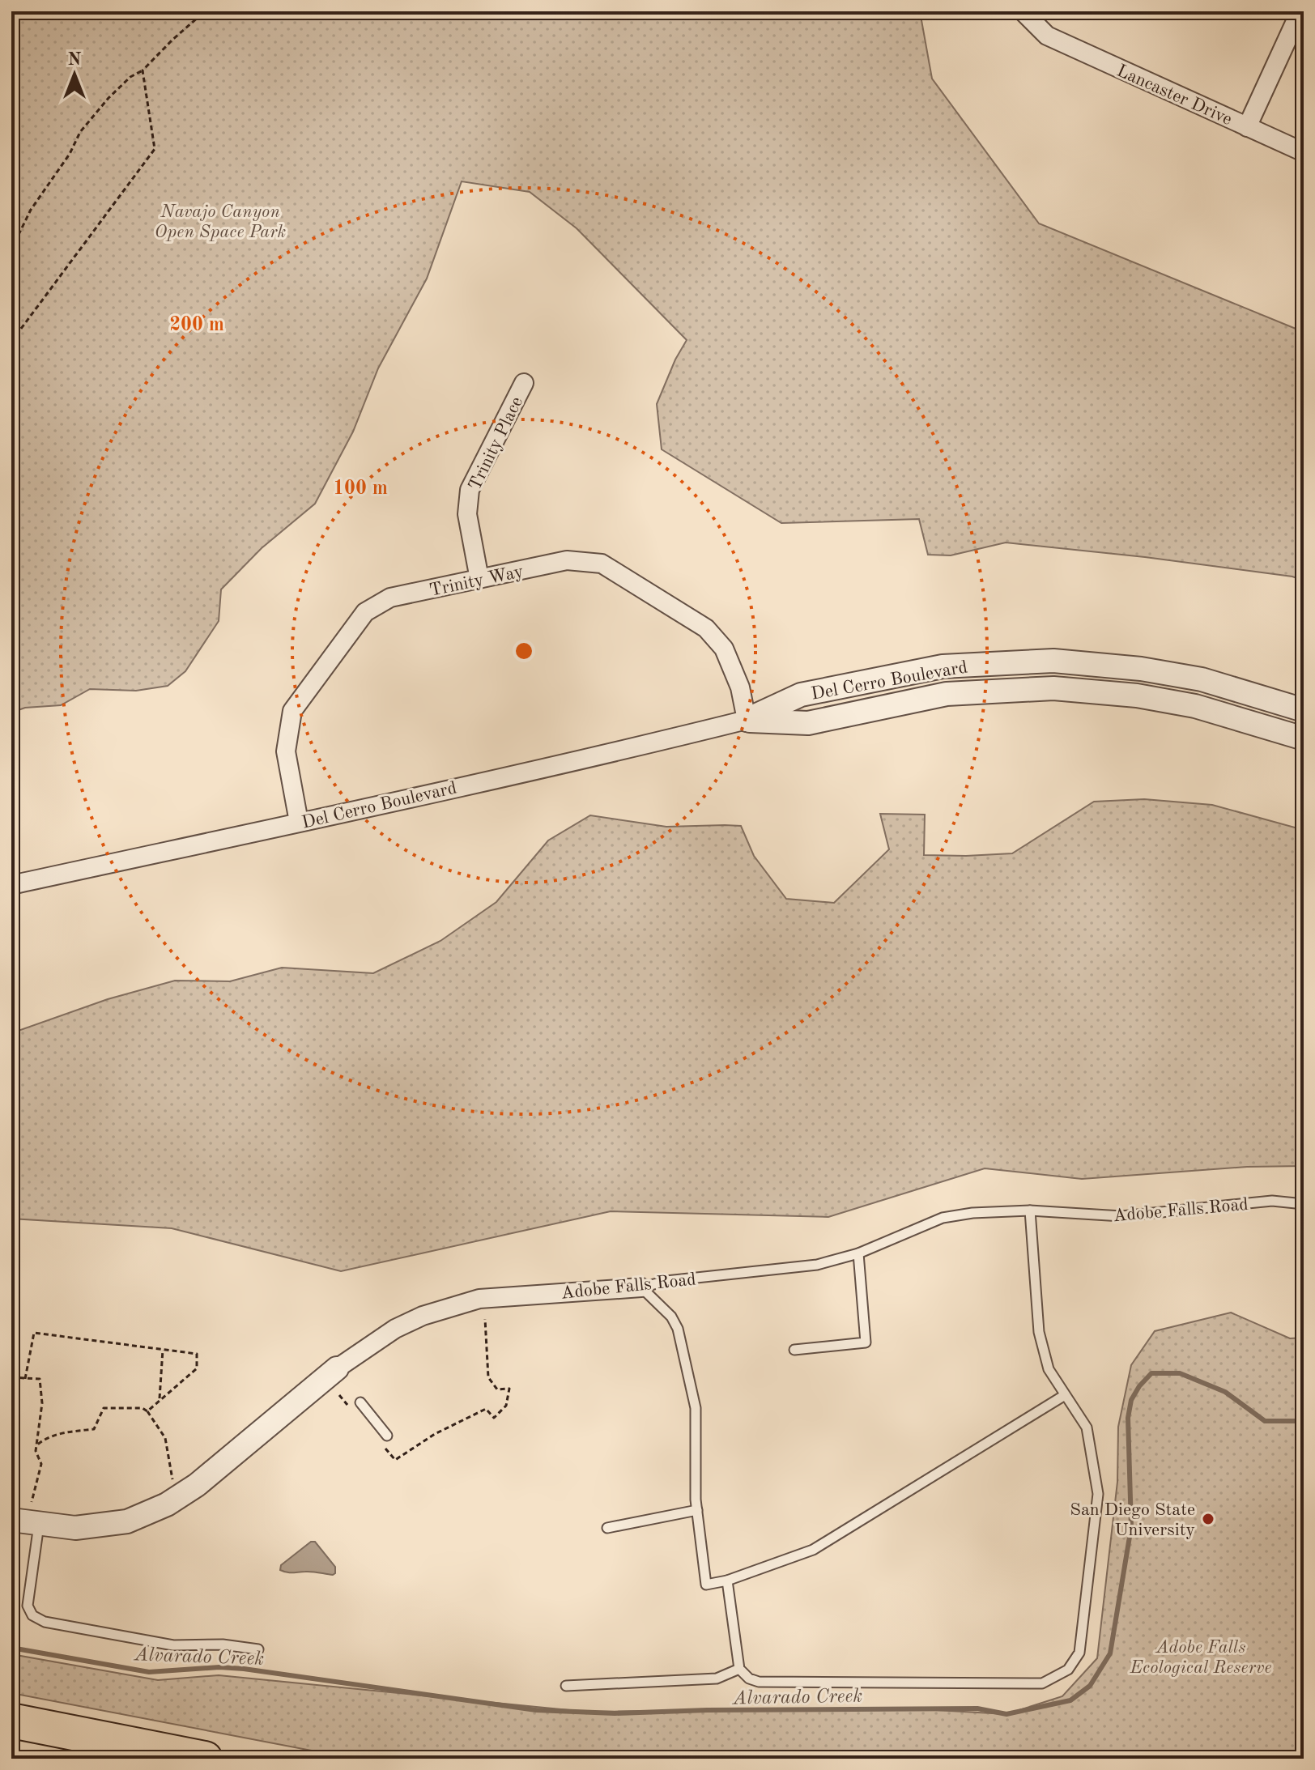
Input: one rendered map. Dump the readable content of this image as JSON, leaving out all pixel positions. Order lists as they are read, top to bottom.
{
  "streets": {
    "street": [
      "Lancaster Drive",
      "Trinity Place",
      "Trinity Way",
      "Del Cerro Boulevard",
      "Adobe Falls Road"
    ]
  },
  "crossings": [
    ["Trinity Place", "Trinity Way"],
    ["Trinity Way", "Del Cerro Boulevard"]
  ],
  "water": ["Alvarado Creek"],
  "parks": ["Navajo Canyon Open Space Park", "Adobe Falls Ecological Reserve"],
  "places": ["San Diego State University"],
  "north": "top",
  "rings": ["200 m", "100 m"]
}
